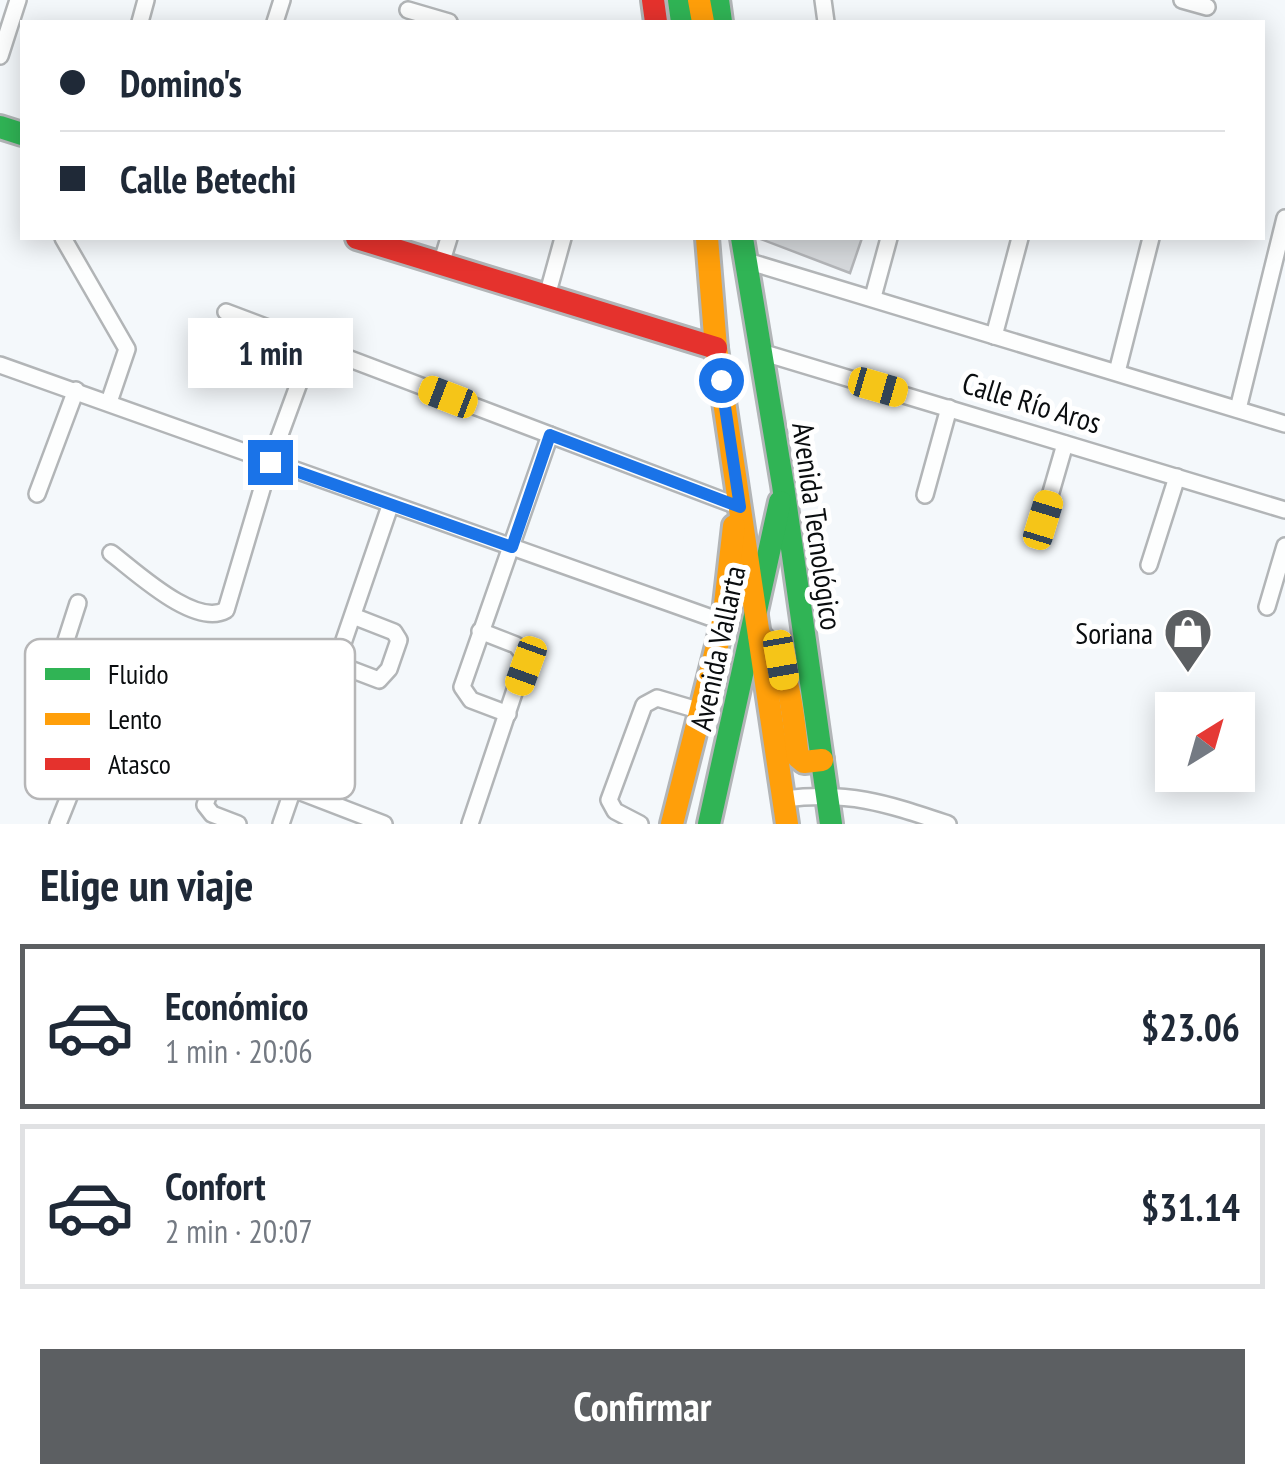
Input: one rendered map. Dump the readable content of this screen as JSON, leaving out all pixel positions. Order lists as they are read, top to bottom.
{
  "streets": {
    "main road": ["Avenida Tecnológico", "Avenida Vallarta"],
    "street": ["Calle Río Aros"]
  },
  "crossings": [
    ["Calle Río Aros", "Avenida Tecnológico"],
    ["Avenida Tecnológico", "Avenida Vallarta"]
  ],
  "places": {
    "shop": ["Soriana"]
  },
  "legend": ["Fluido", "Lento", "Atasco"],
  "north": "top right",
  "page": {
    "banner": ["Domino's", "Calle Betechi"],
    "bubble": "1 min",
    "heading": "Elige un viaje",
    "list": [
      {
        "name": "Económico",
        "note": "1 min · 20:06",
        "value": "$23.06"
      },
      {
        "name": "Confort",
        "note": "2 min · 20:07",
        "value": "$31.14"
      }
    ],
    "buttons": "Confirmar"
  }
}
